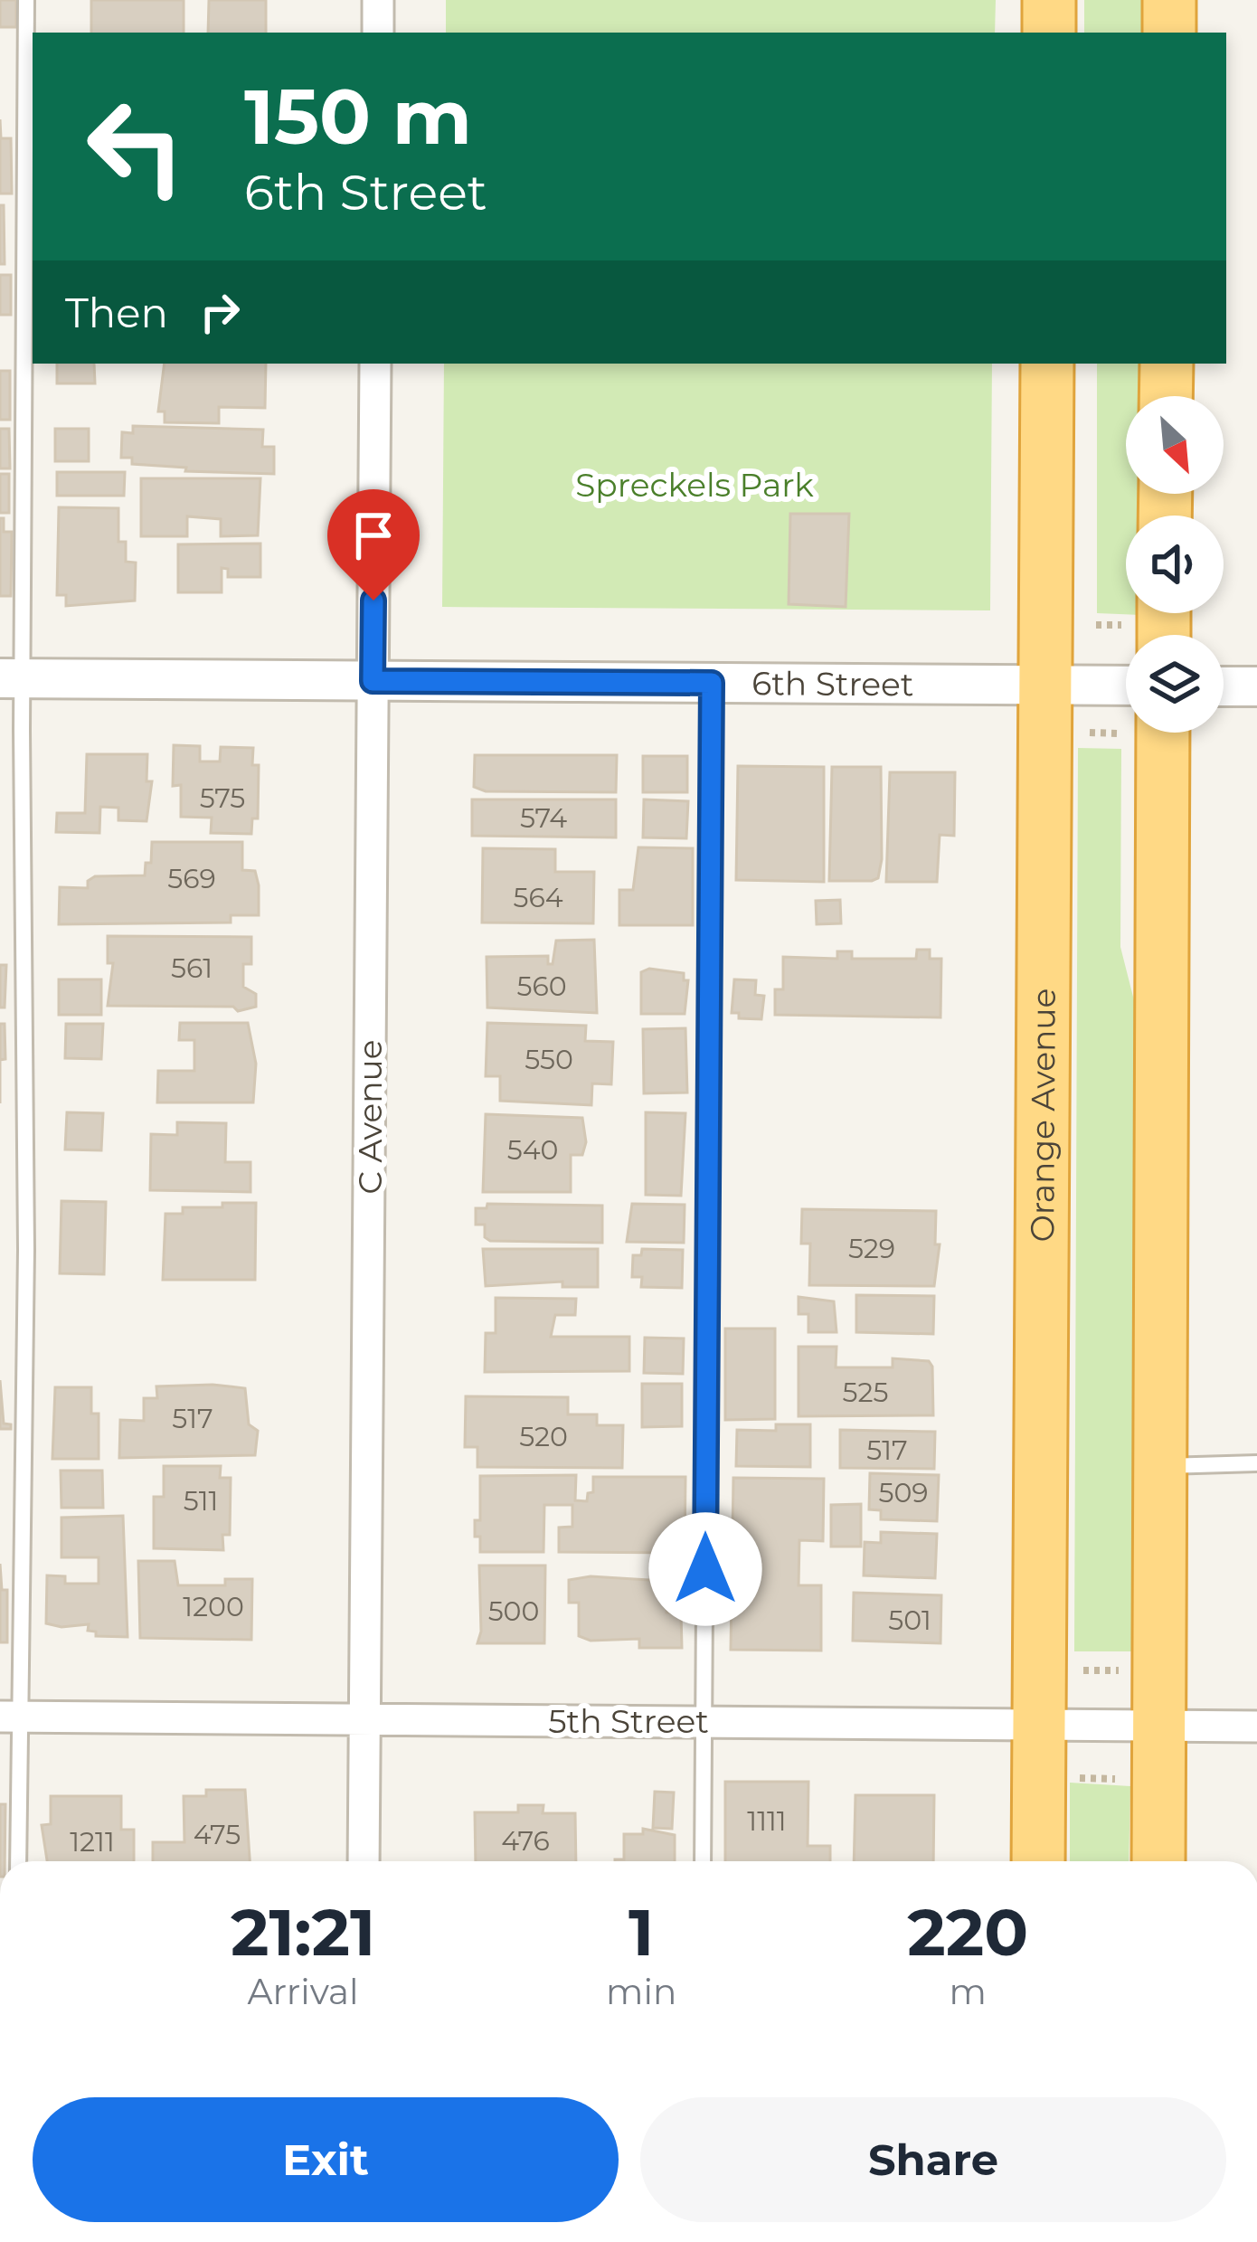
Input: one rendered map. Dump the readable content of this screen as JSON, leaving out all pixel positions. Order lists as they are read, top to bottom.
{
  "streets": {
    "highway": ["Orange Avenue"],
    "street": ["6th Street", "C Avenue", "5th Street"]
  },
  "crossings": [
    ["6th Street", "Orange Avenue"],
    ["6th Street", "C Avenue"],
    ["Orange Avenue", "5th Street"],
    ["C Avenue", "5th Street"]
  ],
  "parks": ["Spreckels Park"],
  "house_numbers": [
    "575",
    "574",
    "569",
    "564",
    "561",
    "560",
    "550",
    "540",
    "529",
    "525",
    "517",
    "520",
    "517",
    "509",
    "511",
    "1200",
    "500",
    "501",
    "1111",
    "475",
    "476",
    "1211"
  ],
  "north": "bottom right",
  "page": {
    "turn": ["150 m", "6th Street"],
    "then": "Then",
    "eta": [
      "21:21",
      "Arrival",
      "1",
      "min",
      "220",
      "m"
    ],
    "buttons": ["Exit", "Share"]
  }
}
